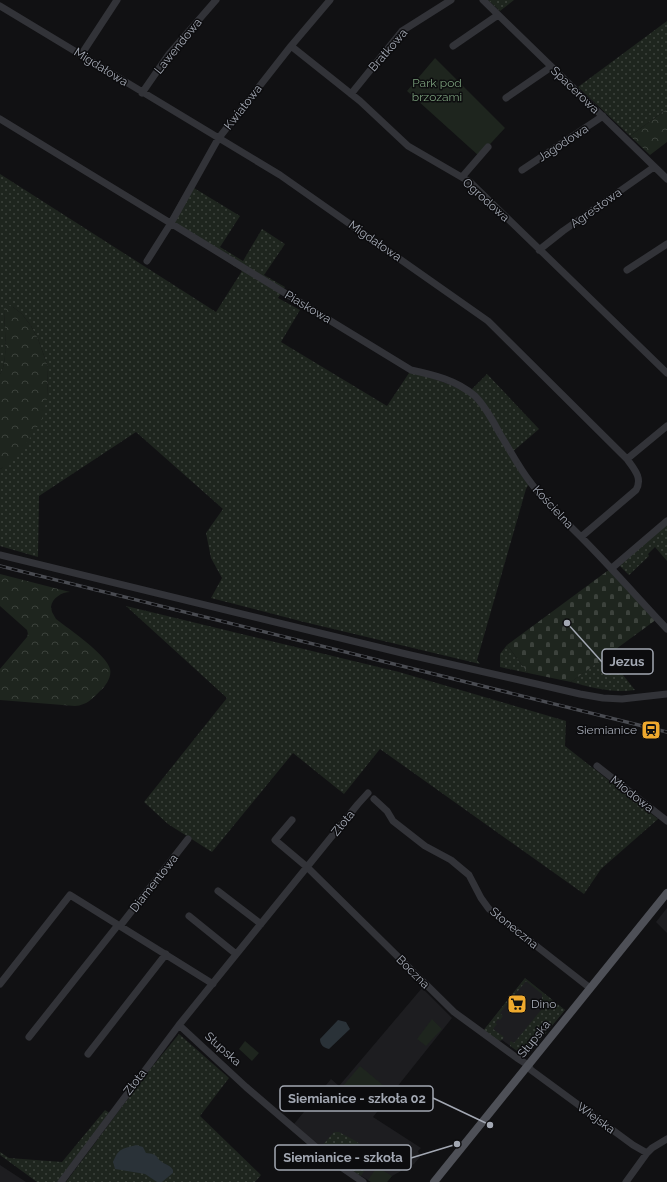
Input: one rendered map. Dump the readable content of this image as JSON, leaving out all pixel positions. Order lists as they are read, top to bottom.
{
  "streets": {
    "main road": ["Słupska"],
    "street": [
      "Lawendowa",
      "Bratkowa",
      "Migdałowa",
      "Spacerowa",
      "Kwiatowa",
      "Jagodowa",
      "Ogrodowa",
      "Agrestowa",
      "Piaskowa",
      "Kościelna",
      "Miodowa",
      "Złota",
      "Diamentowa",
      "Słoneczna",
      "Boczna",
      "Wiejska"
    ]
  },
  "crossings": [
    ["Lawendowa", "Migdałowa"],
    ["Bratkowa", "Ogrodowa"],
    ["Migdałowa", "Kwiatowa"],
    ["Migdałowa", "Kościelna"],
    ["Spacerowa", "Jagodowa"],
    ["Spacerowa", "Agrestowa"],
    ["Kwiatowa", "Ogrodowa"],
    ["Kwiatowa", "Piaskowa"],
    ["Ogrodowa", "Agrestowa"],
    ["Piaskowa", "Kościelna"],
    ["Złota", "Boczna"],
    ["Złota", "Słupska"],
    ["Słoneczna", "Słupska"],
    ["Boczna", "Słupska"],
    ["Boczna", "Wiejska"],
    ["Słupska", "Wiejska"]
  ],
  "parks": ["Park pod brzozami"],
  "places": {
    "other": ["Jezus", "Siemianice - szkoła 02", "Siemianice - szkoła"],
    "station": ["Siemianice"],
    "supermarket": ["Dino"]
  }
}
